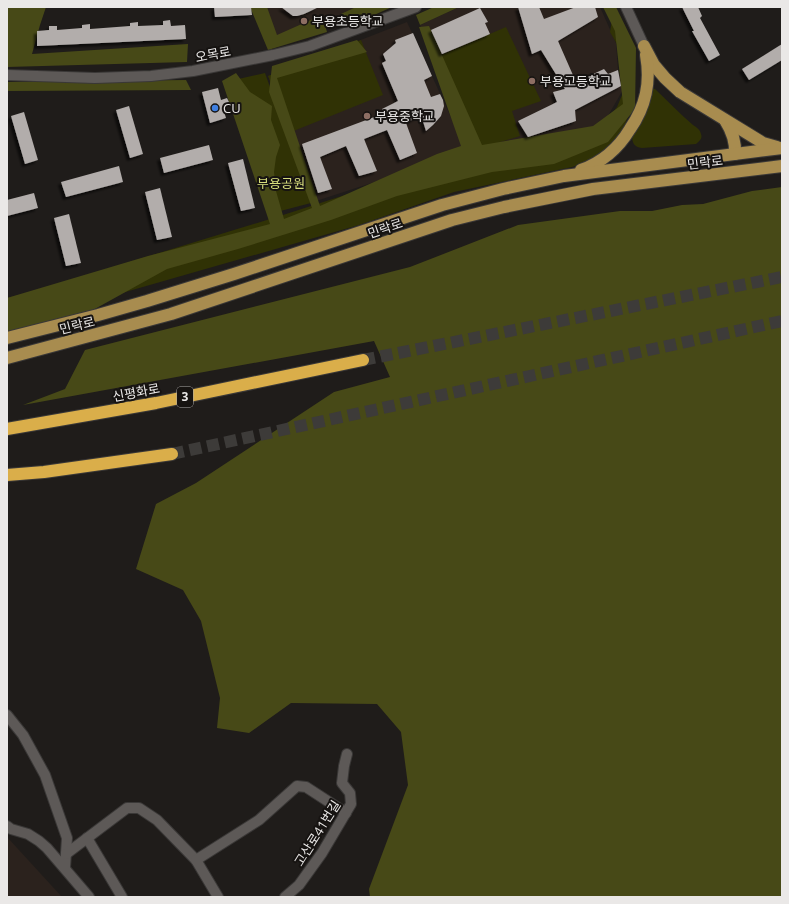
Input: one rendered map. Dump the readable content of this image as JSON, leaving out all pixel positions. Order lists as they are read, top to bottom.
{
  "streets": {
    "highway": ["신평화로", "3"],
    "main road": ["민락로"],
    "street": ["오목로", "고산로41번길"]
  },
  "parks": ["부용공원"],
  "places": [
    "부용초등학교",
    "부용고등학교",
    "CU",
    "부용중학교"
  ]
}
